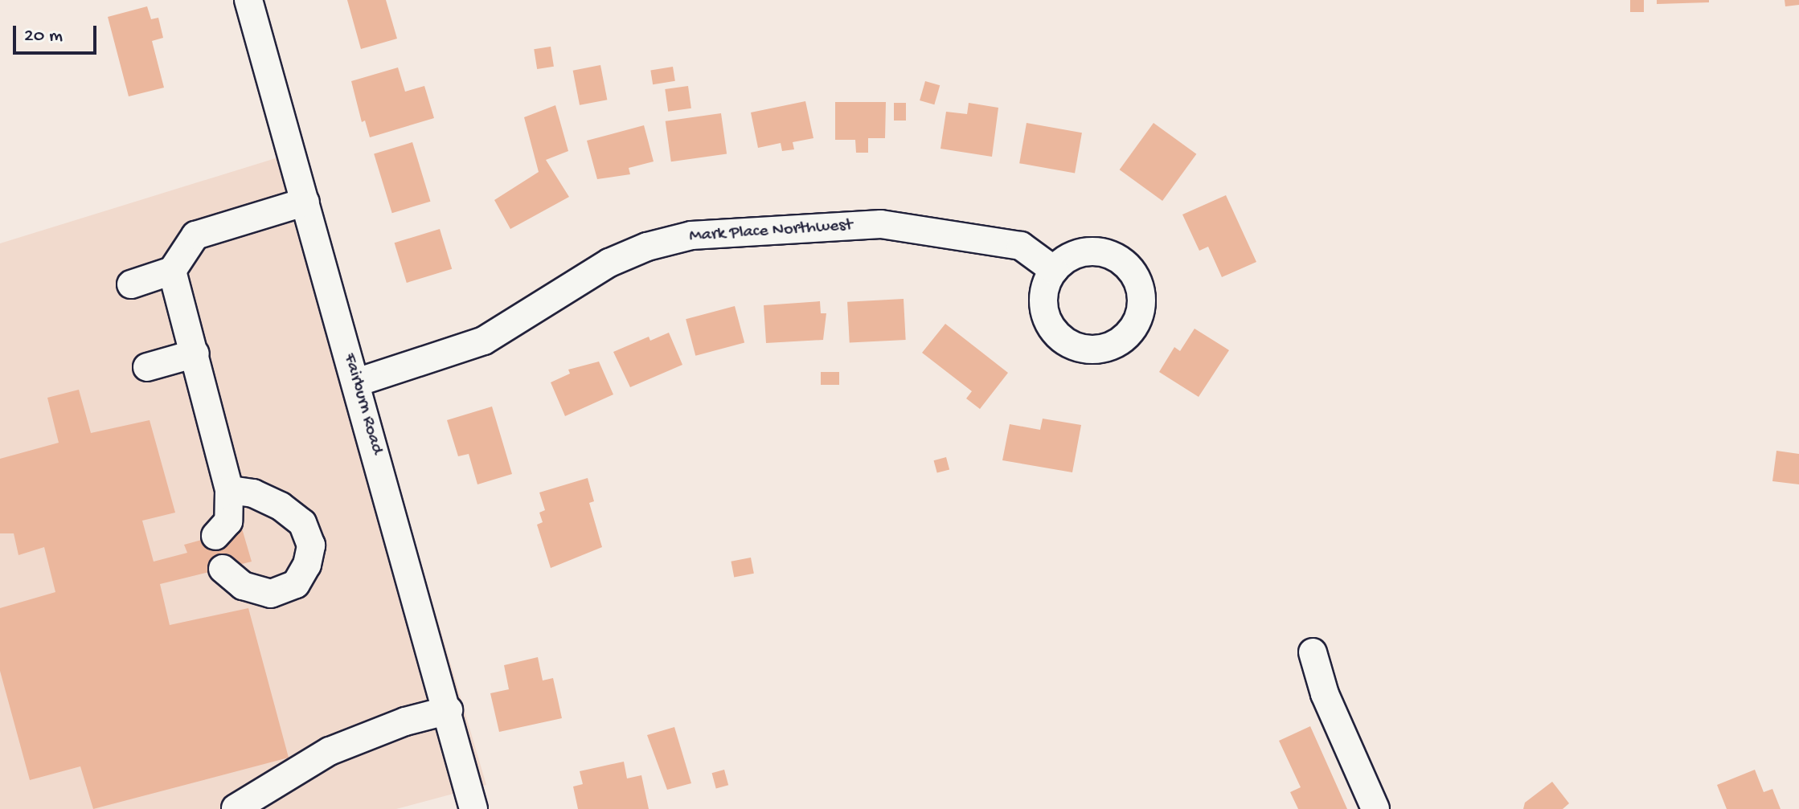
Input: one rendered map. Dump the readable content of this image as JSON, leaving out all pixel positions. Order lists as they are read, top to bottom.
{
  "streets": {
    "street": ["Mark Place Northwest", "Fairburn Road"]
  },
  "crossings": [
    ["Mark Place Northwest", "Fairburn Road"]
  ],
  "scale_bar": "20 m"
}
